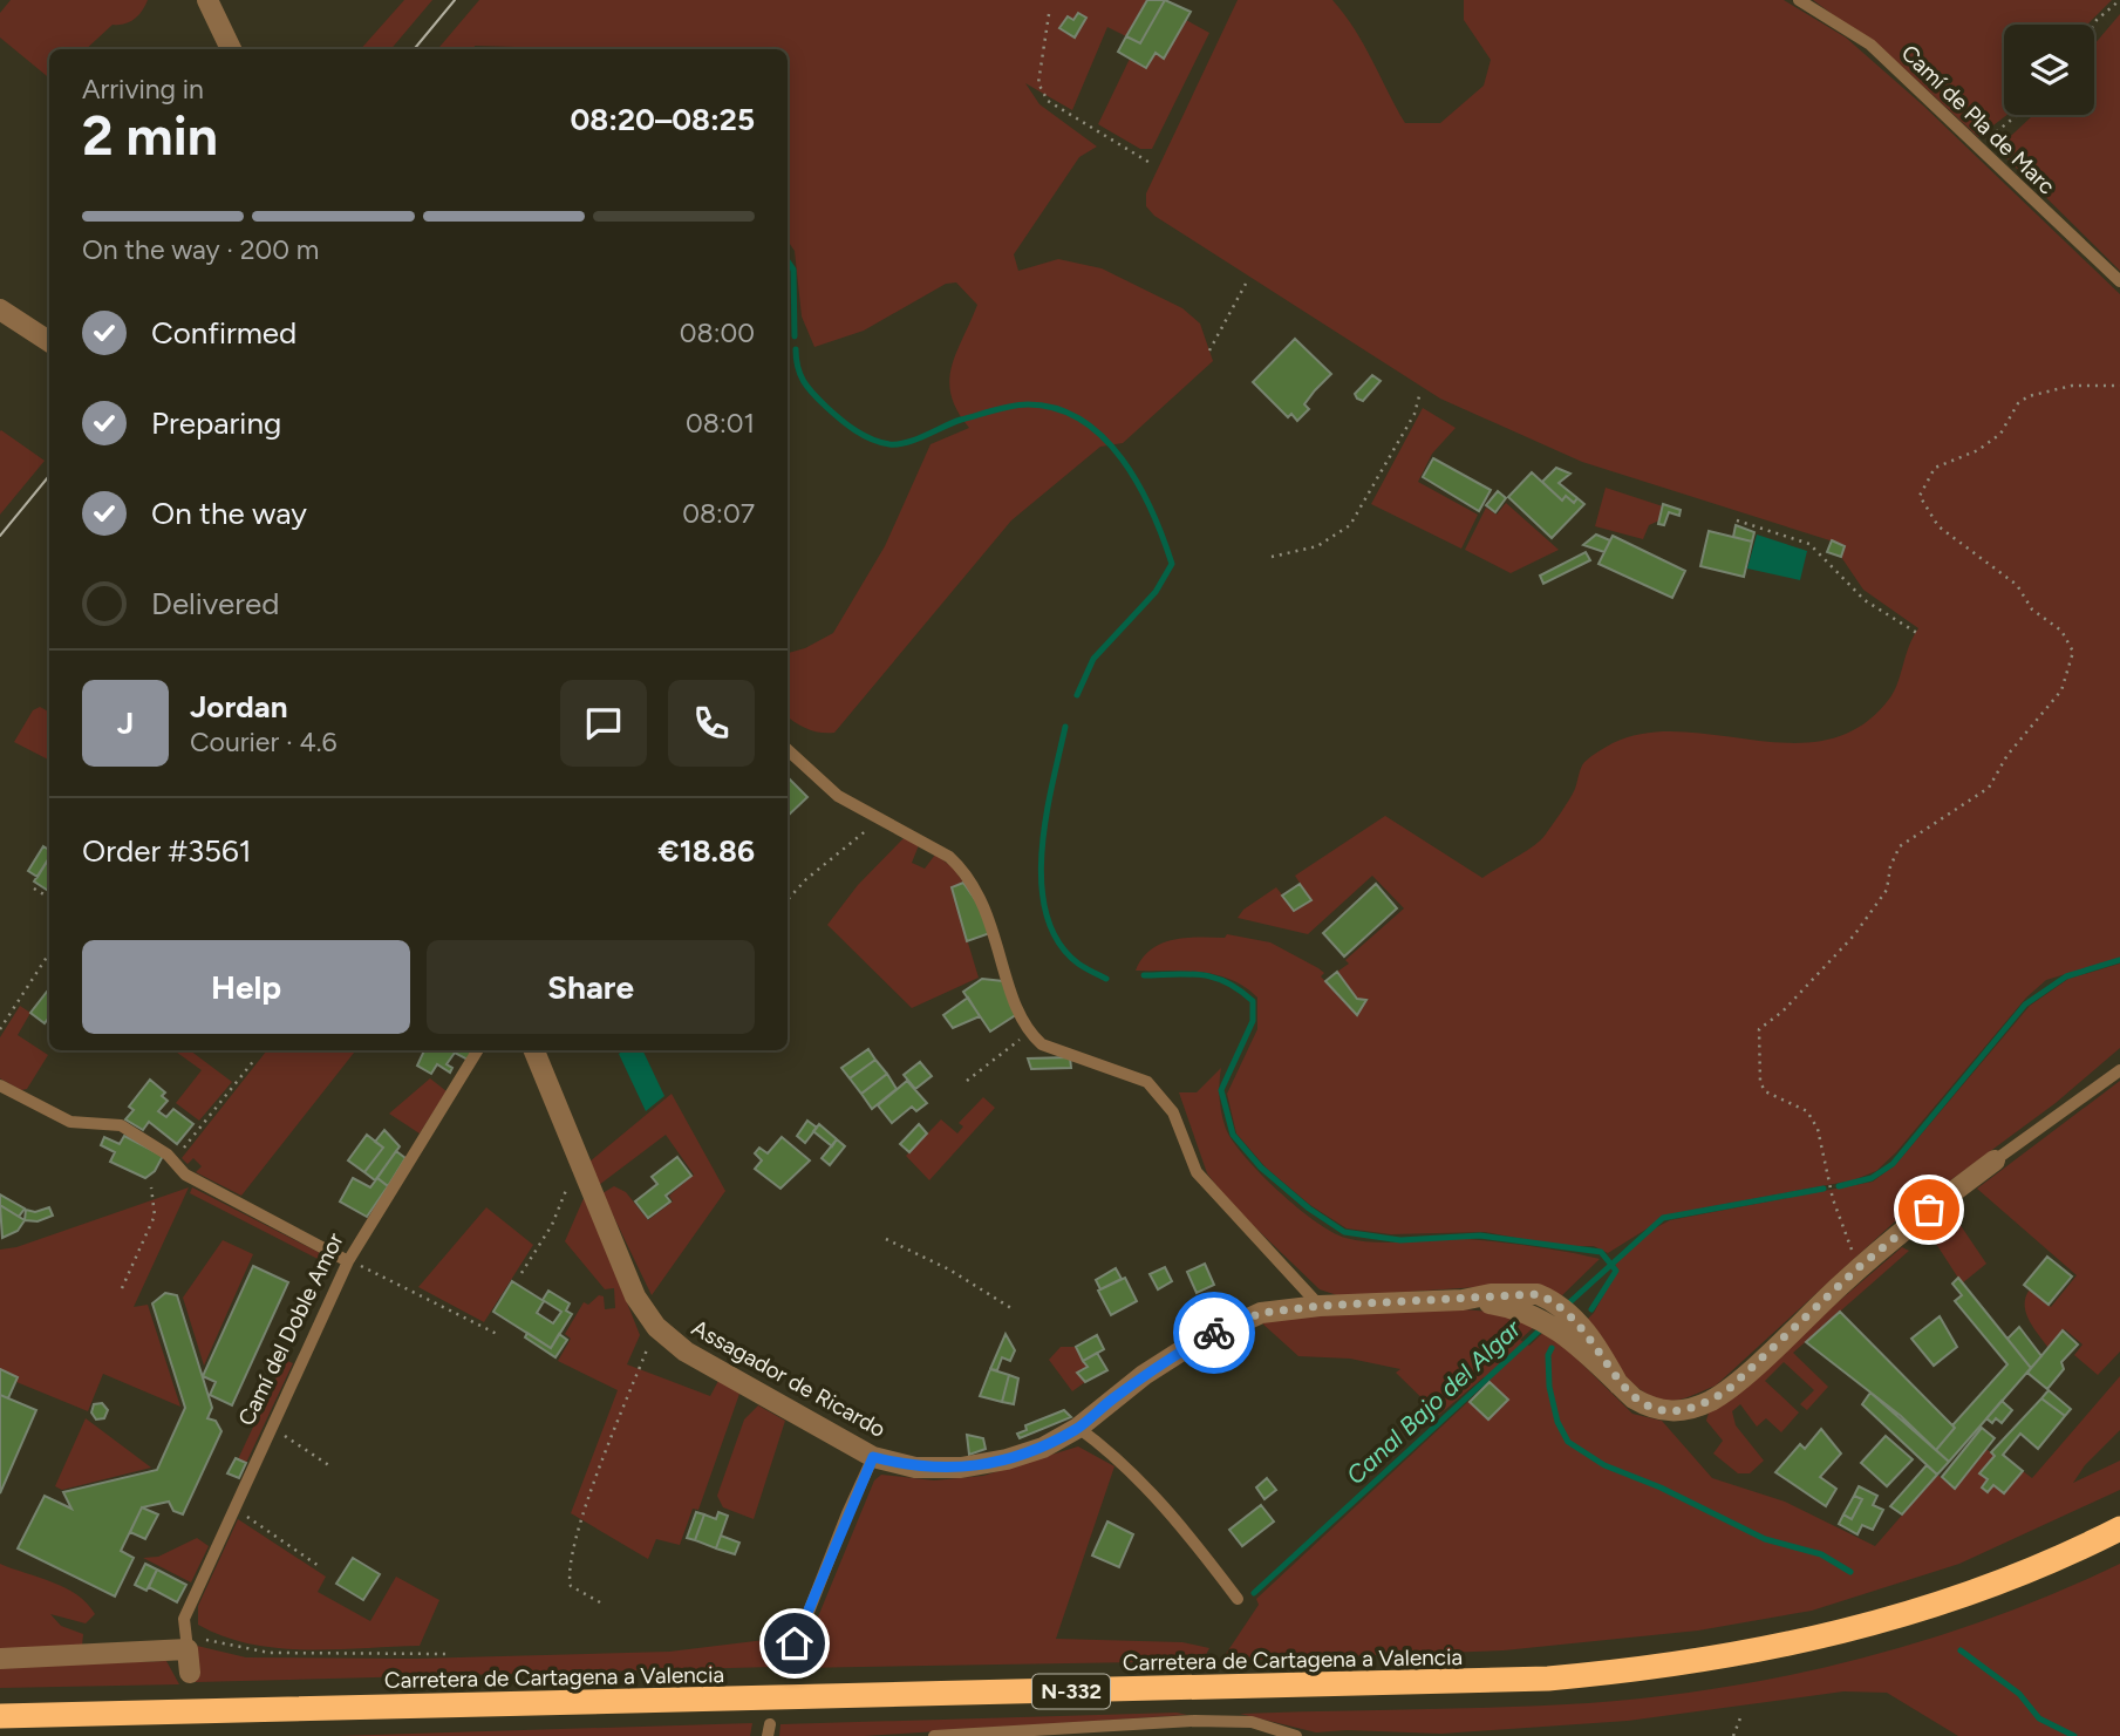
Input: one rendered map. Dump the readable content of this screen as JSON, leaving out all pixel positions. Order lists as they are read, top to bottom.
{
  "streets": {
    "highway": ["Carretera de Cartagena a Valencia", "N-332"],
    "street": ["Camí del Doble Amor", "Assagador de Ricardo"],
    "lane": ["Camí de Pla de Marc"]
  },
  "water": ["Canal Bajo del Algar"],
  "page": {
    "heading": ["2 min", "Arriving in", "08:20–08:25"],
    "panel": [
      "Jordan",
      "Courier · 4.6",
      "Order #3561",
      "€18.86"
    ],
    "bar": "On the way · 200 m",
    "list": [
      ["Confirmed", "08:00"],
      ["Preparing", "08:01"],
      ["On the way", "08:07"],
      "Delivered"
    ],
    "round": "J",
    "buttons": ["Help", "Share"]
  }
}
